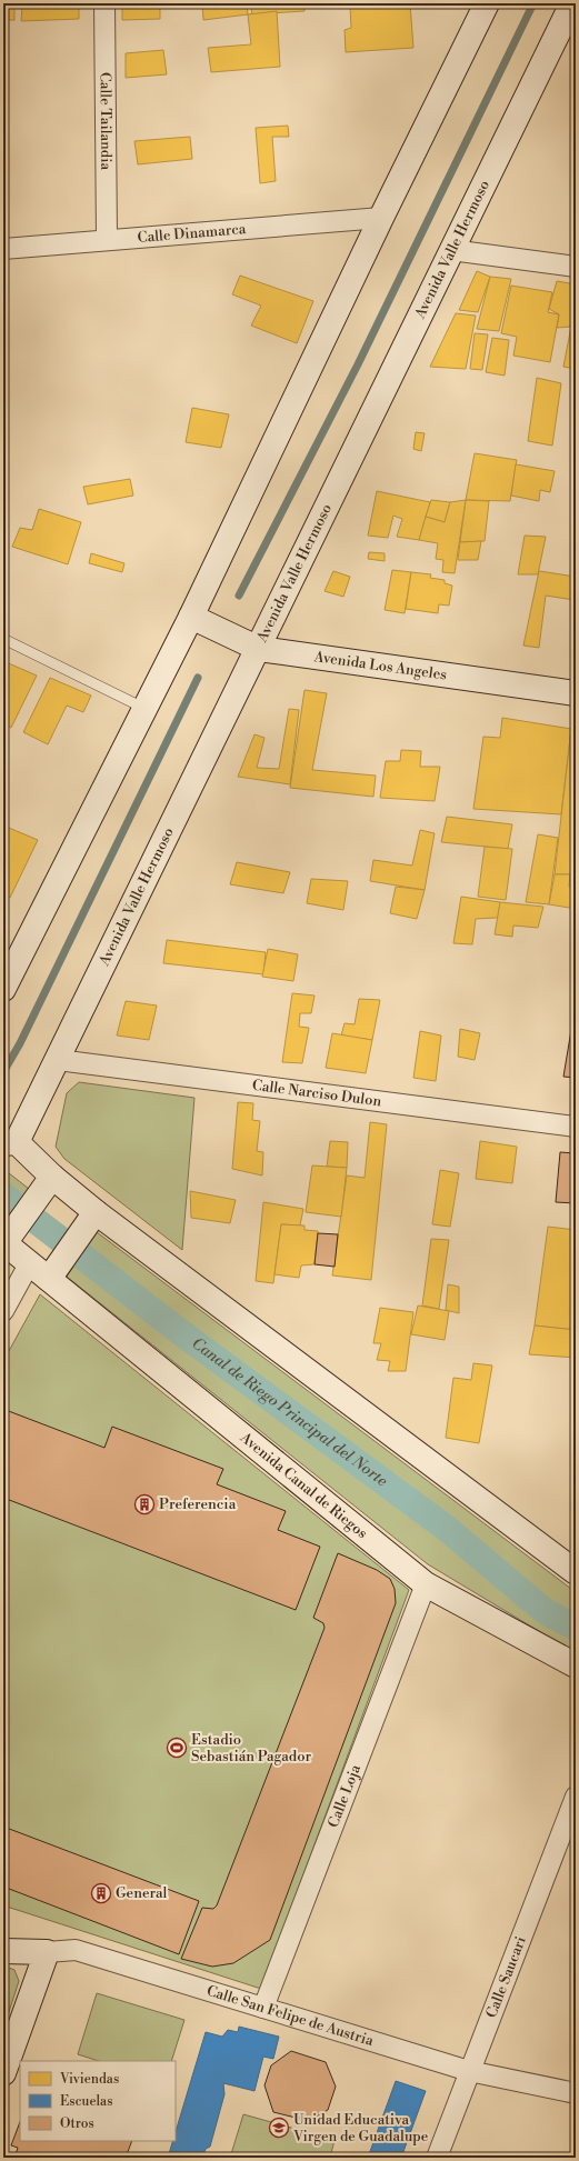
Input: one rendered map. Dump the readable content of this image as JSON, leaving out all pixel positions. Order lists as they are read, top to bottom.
{
  "streets": {
    "street": [
      "Calle Tailandia",
      "Calle Dinamarca",
      "Avenida Valle Hermoso",
      "Avenida Los Angeles",
      "Calle Narciso Dulon",
      "Avenida Canal de Riegos",
      "Calle Loja",
      "Calle Saucari",
      "Calle San Felipe de Austria"
    ]
  },
  "crossings": [
    ["Calle Tailandia", "Calle Dinamarca"],
    ["Avenida Valle Hermoso", "Avenida Los Angeles"],
    ["Avenida Valle Hermoso", "Calle Narciso Dulon"],
    ["Avenida Canal de Riegos", "Calle Loja"],
    ["Calle Loja", "Calle San Felipe de Austria"],
    ["Calle Saucari", "Calle San Felipe de Austria"]
  ],
  "water": ["Canal de Riego Principal del Norte"],
  "places": {
    "building": ["Preferencia", "General"],
    "sports": ["Estadio Sebastián Pagador"],
    "school or university": ["Unidad Educativa Virgen de Guadalupe"]
  },
  "legend": ["Viviendas", "Escuelas", "Otros"]
}
